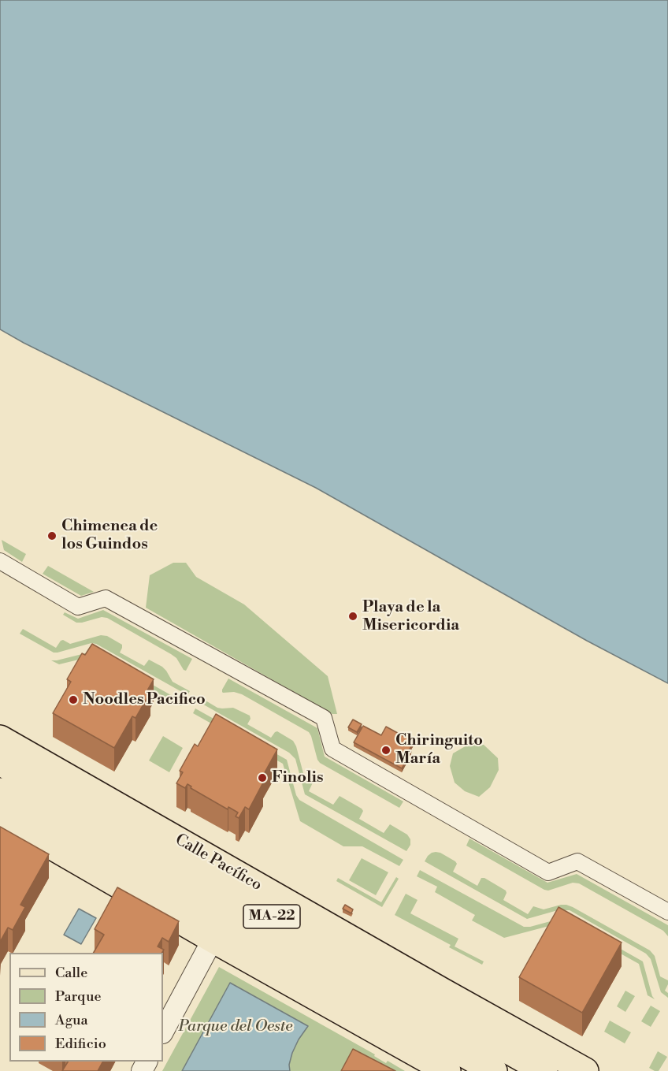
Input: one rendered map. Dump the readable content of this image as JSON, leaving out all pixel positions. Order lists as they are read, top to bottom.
{
  "streets": {
    "main road": ["Calle Pacífico", "MA-22"]
  },
  "parks": ["Parque del Oeste"],
  "places": [
    "Chimenea de los Guindos",
    "Playa de la Misericordia",
    "Noodles Pacifico",
    "Chiringuito María",
    "Finolis"
  ],
  "legend": [
    "Calle",
    "Parque",
    "Agua",
    "Edificio"
  ]
}
